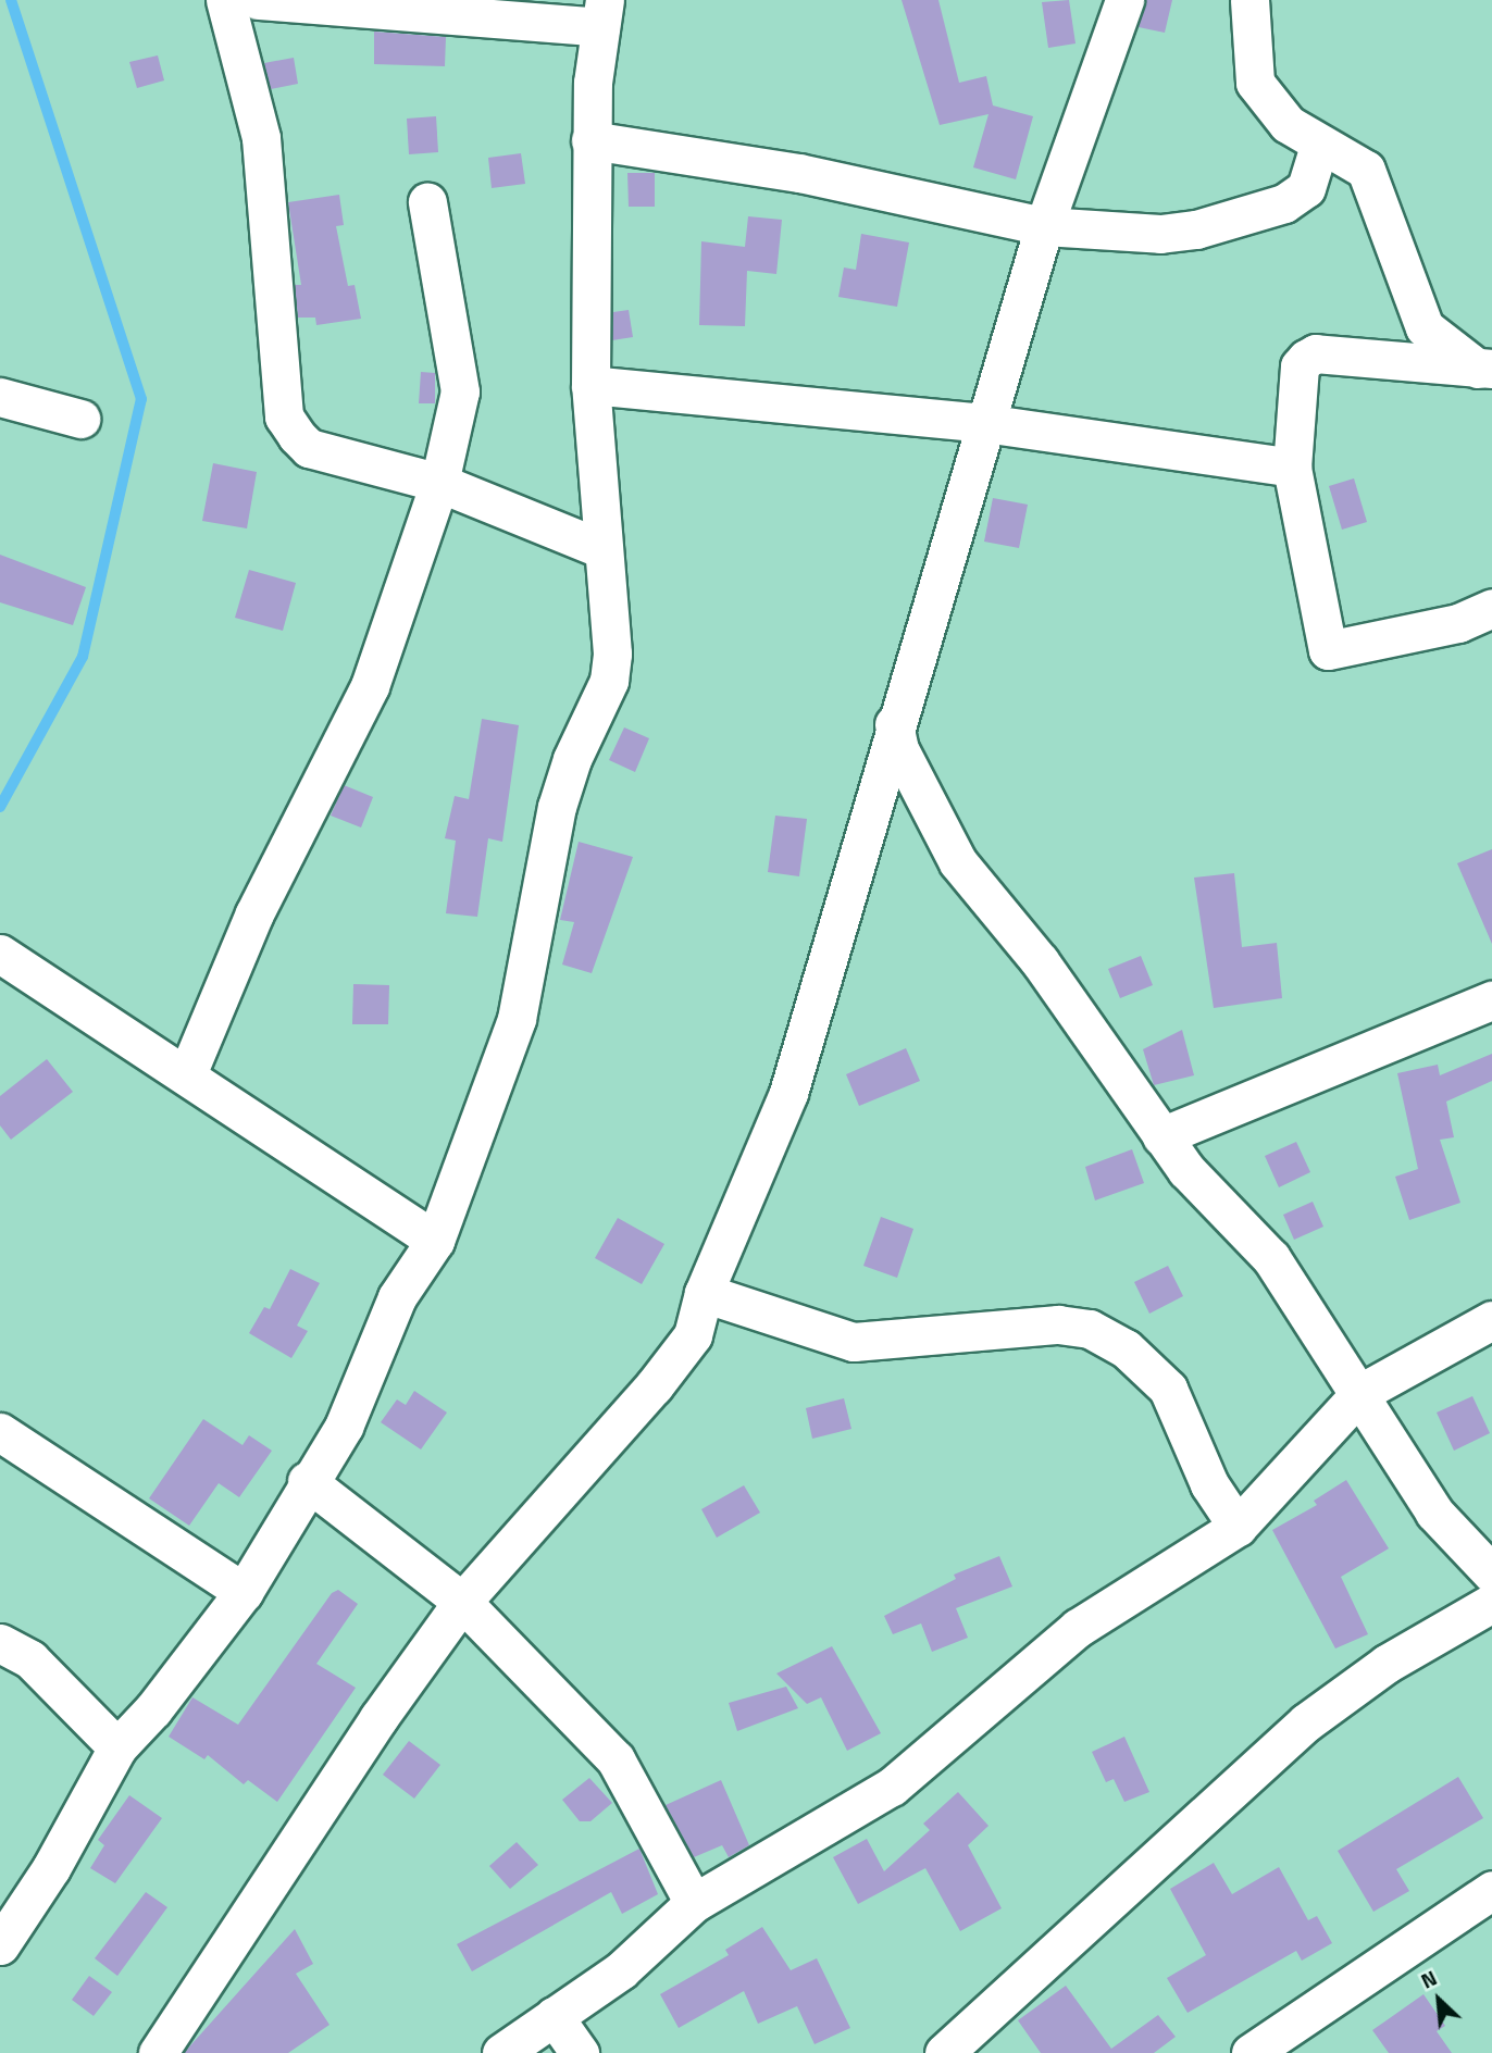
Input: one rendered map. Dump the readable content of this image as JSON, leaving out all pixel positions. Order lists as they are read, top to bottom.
{
  "north": "top left"
}
